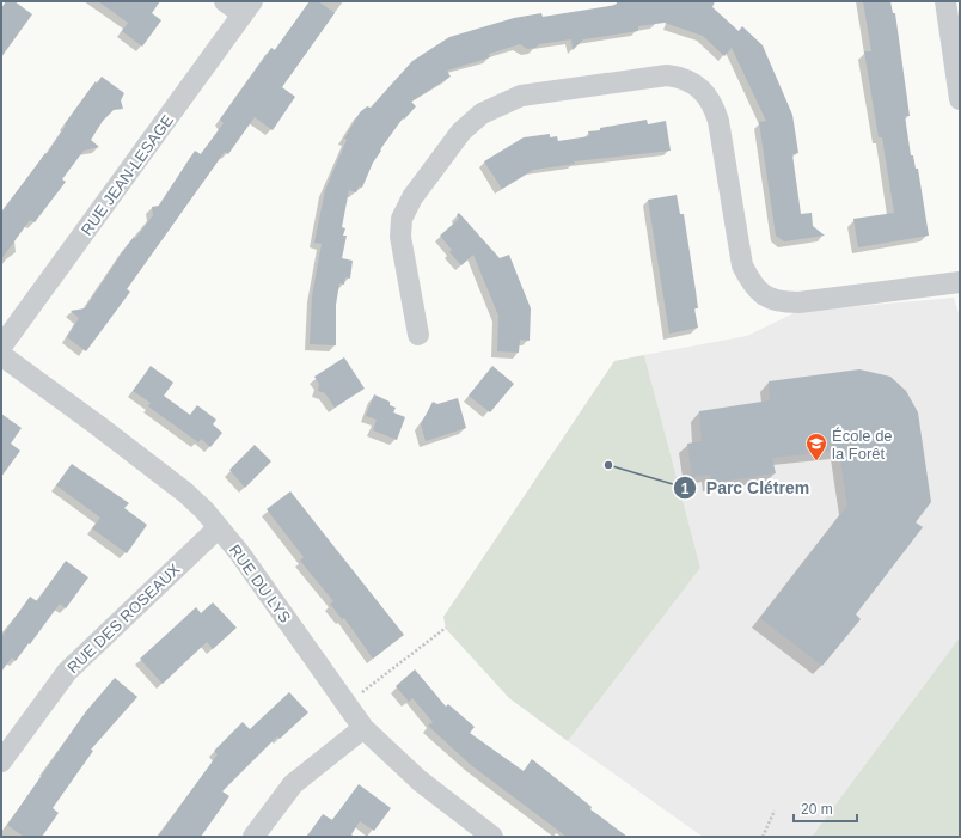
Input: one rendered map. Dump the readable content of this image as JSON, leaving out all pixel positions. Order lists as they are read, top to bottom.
{
  "streets": {
    "street": ["RUE JEAN-LESAGE", "RUE DU LYS", "RUE DES ROSEAUX"]
  },
  "crossings": [
    ["RUE DU LYS", "RUE DES ROSEAUX"]
  ],
  "places": {
    "school or university": ["École de la Forêt"],
    "other": ["Parc Clétrem"]
  },
  "scale_bar": "20 m"
}
